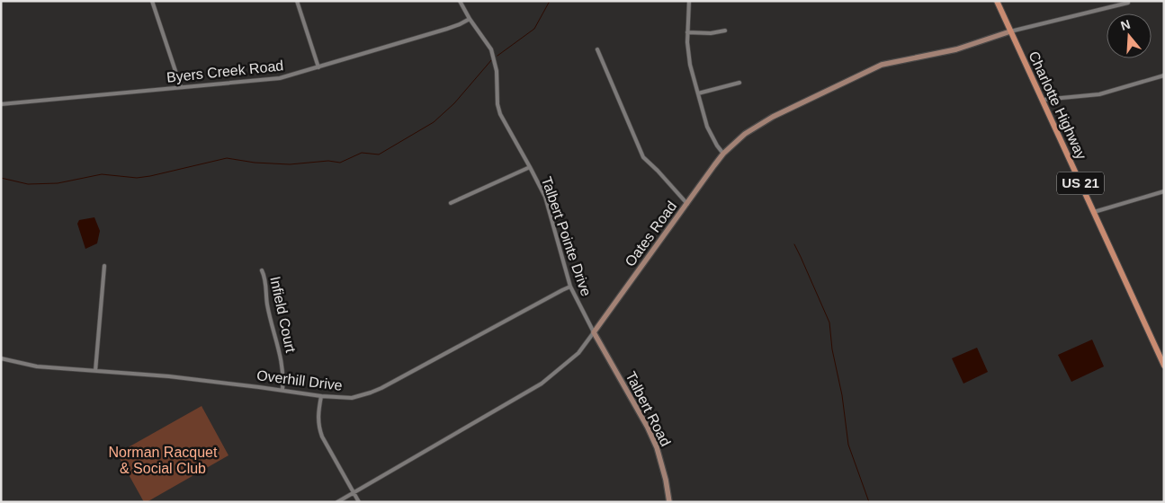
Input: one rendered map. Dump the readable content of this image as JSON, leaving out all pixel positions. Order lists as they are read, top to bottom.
{
  "streets": {
    "main road": ["Charlotte Highway", "US 21"],
    "street": [
      "Byers Creek Road",
      "Oates Road",
      "Talbert Pointe Drive",
      "Infield Court",
      "Overhill Drive",
      "Talbert Road"
    ]
  },
  "crossings": [
    ["Byers Creek Road", "Talbert Pointe Drive"],
    ["Charlotte Highway", "Oates Road"],
    ["Oates Road", "Talbert Pointe Drive"],
    ["Oates Road", "Talbert Road"],
    ["Talbert Pointe Drive", "Overhill Drive"],
    ["Talbert Pointe Drive", "Talbert Road"],
    ["Infield Court", "Overhill Drive"]
  ],
  "parks": ["Norman Racquet & Social Club"],
  "north": "top"
}
